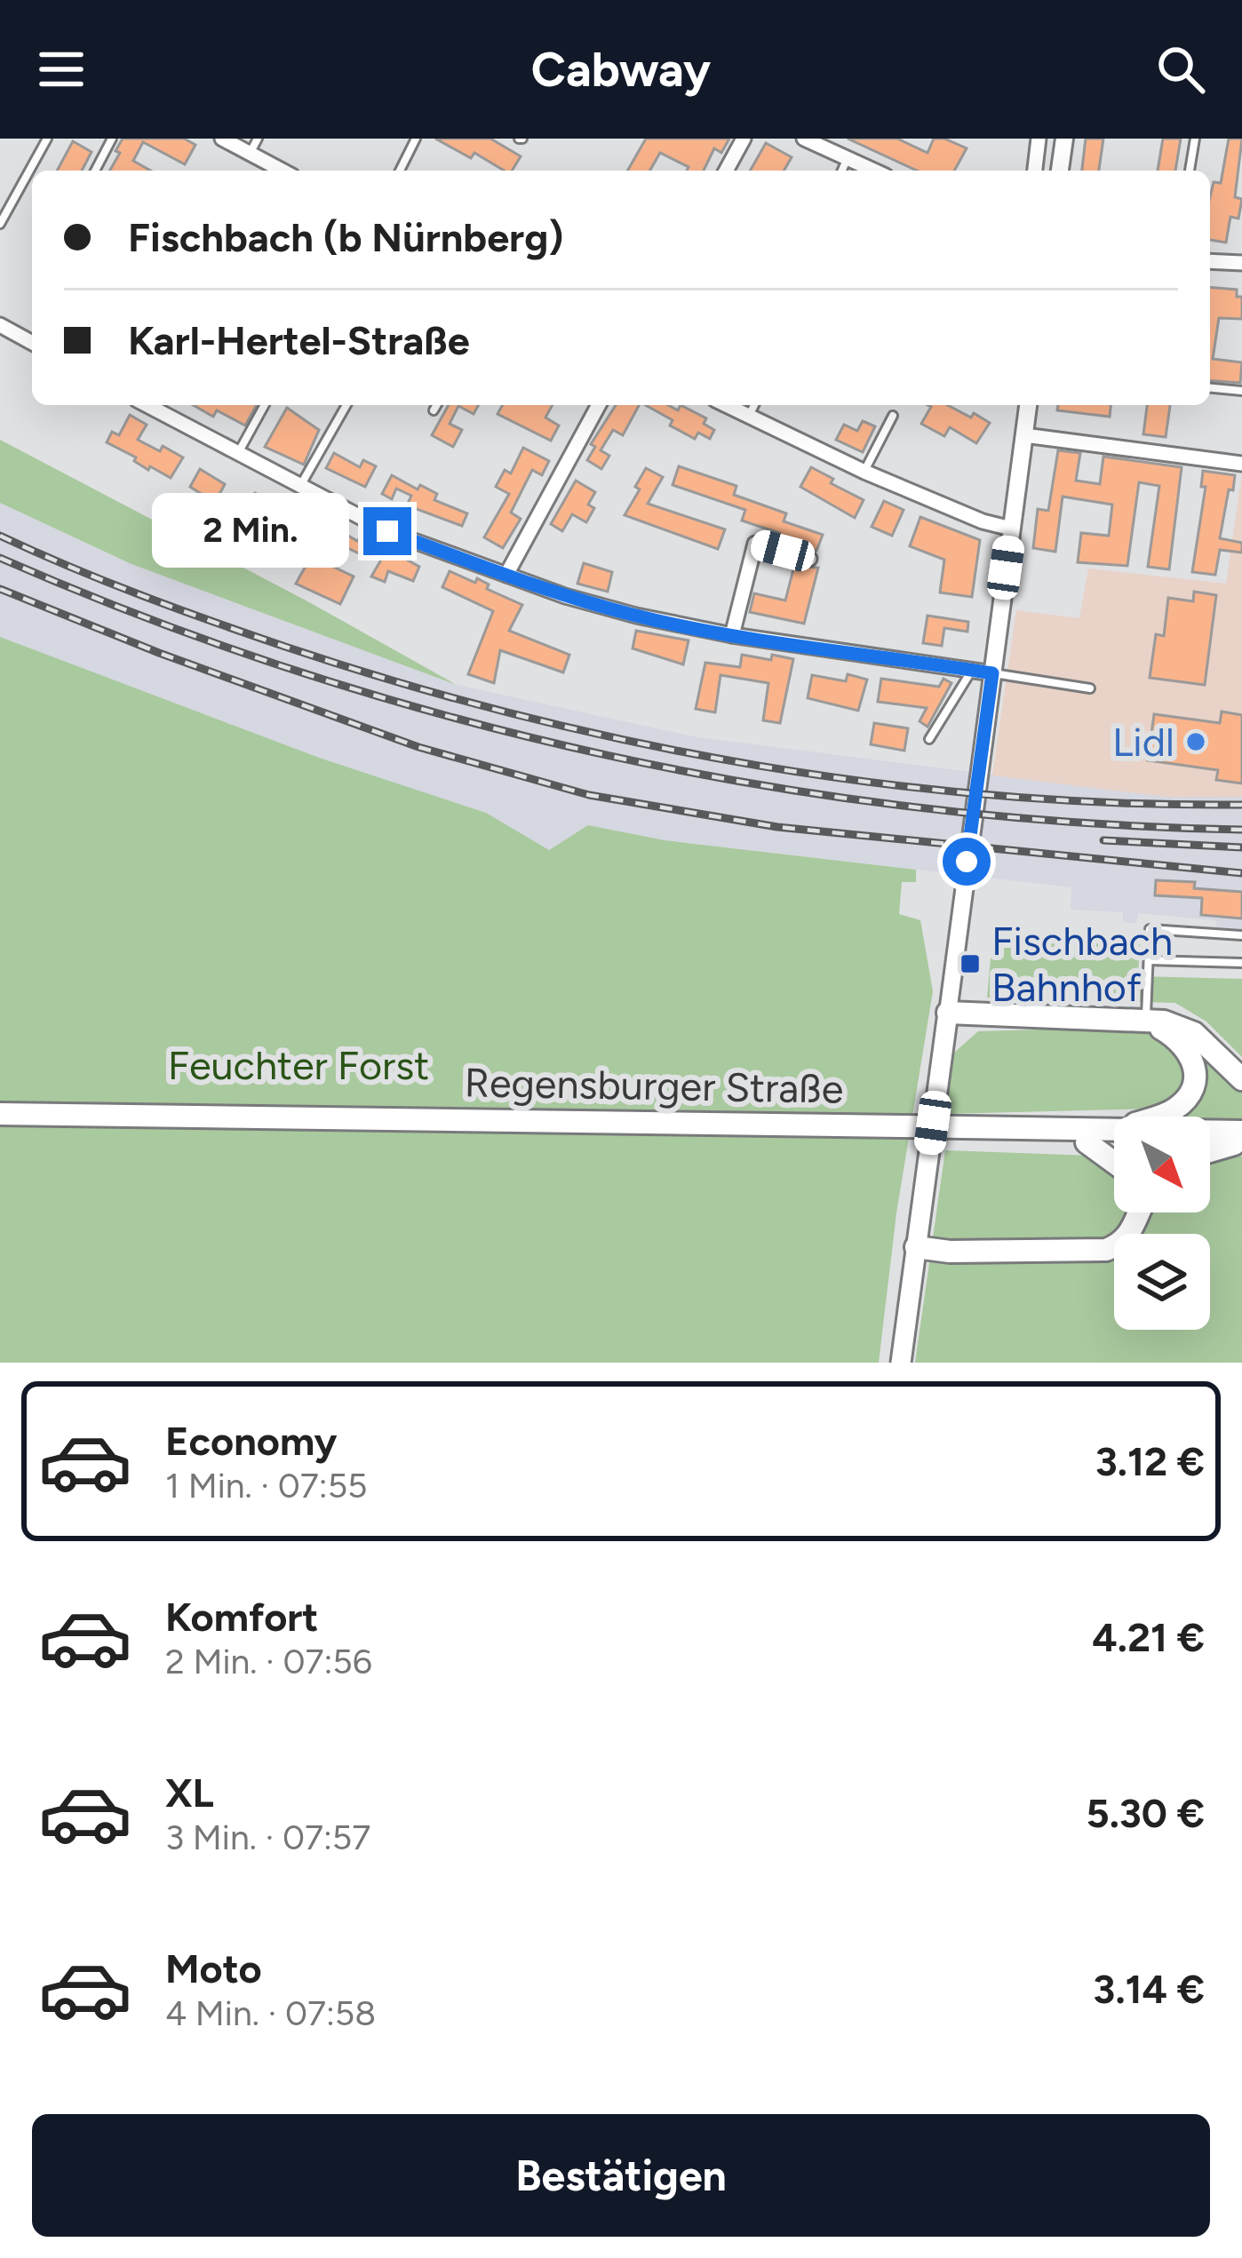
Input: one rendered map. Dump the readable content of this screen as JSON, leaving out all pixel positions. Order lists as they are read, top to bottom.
{
  "streets": {
    "main road": ["Regensburger Straße"]
  },
  "parks": ["Feuchter Forst"],
  "places": {
    "other": ["Lidl"],
    "transit": ["Fischbach Bahnhof"]
  },
  "north": "bottom right",
  "page": {
    "header": "Cabway",
    "banner": ["Fischbach (b Nürnberg)", "Karl-Hertel-Straße"],
    "bubble": "2 Min.",
    "list": [
      {
        "name": "Economy",
        "note": "1 Min. · 07:55",
        "value": "3.12 €"
      },
      {
        "name": "Komfort",
        "note": "2 Min. · 07:56",
        "value": "4.21 €"
      },
      {
        "name": "XL",
        "note": "3 Min. · 07:57",
        "value": "5.30 €"
      },
      {
        "name": "Moto",
        "note": "4 Min. · 07:58",
        "value": "3.14 €"
      }
    ],
    "buttons": "Bestätigen"
  }
}
